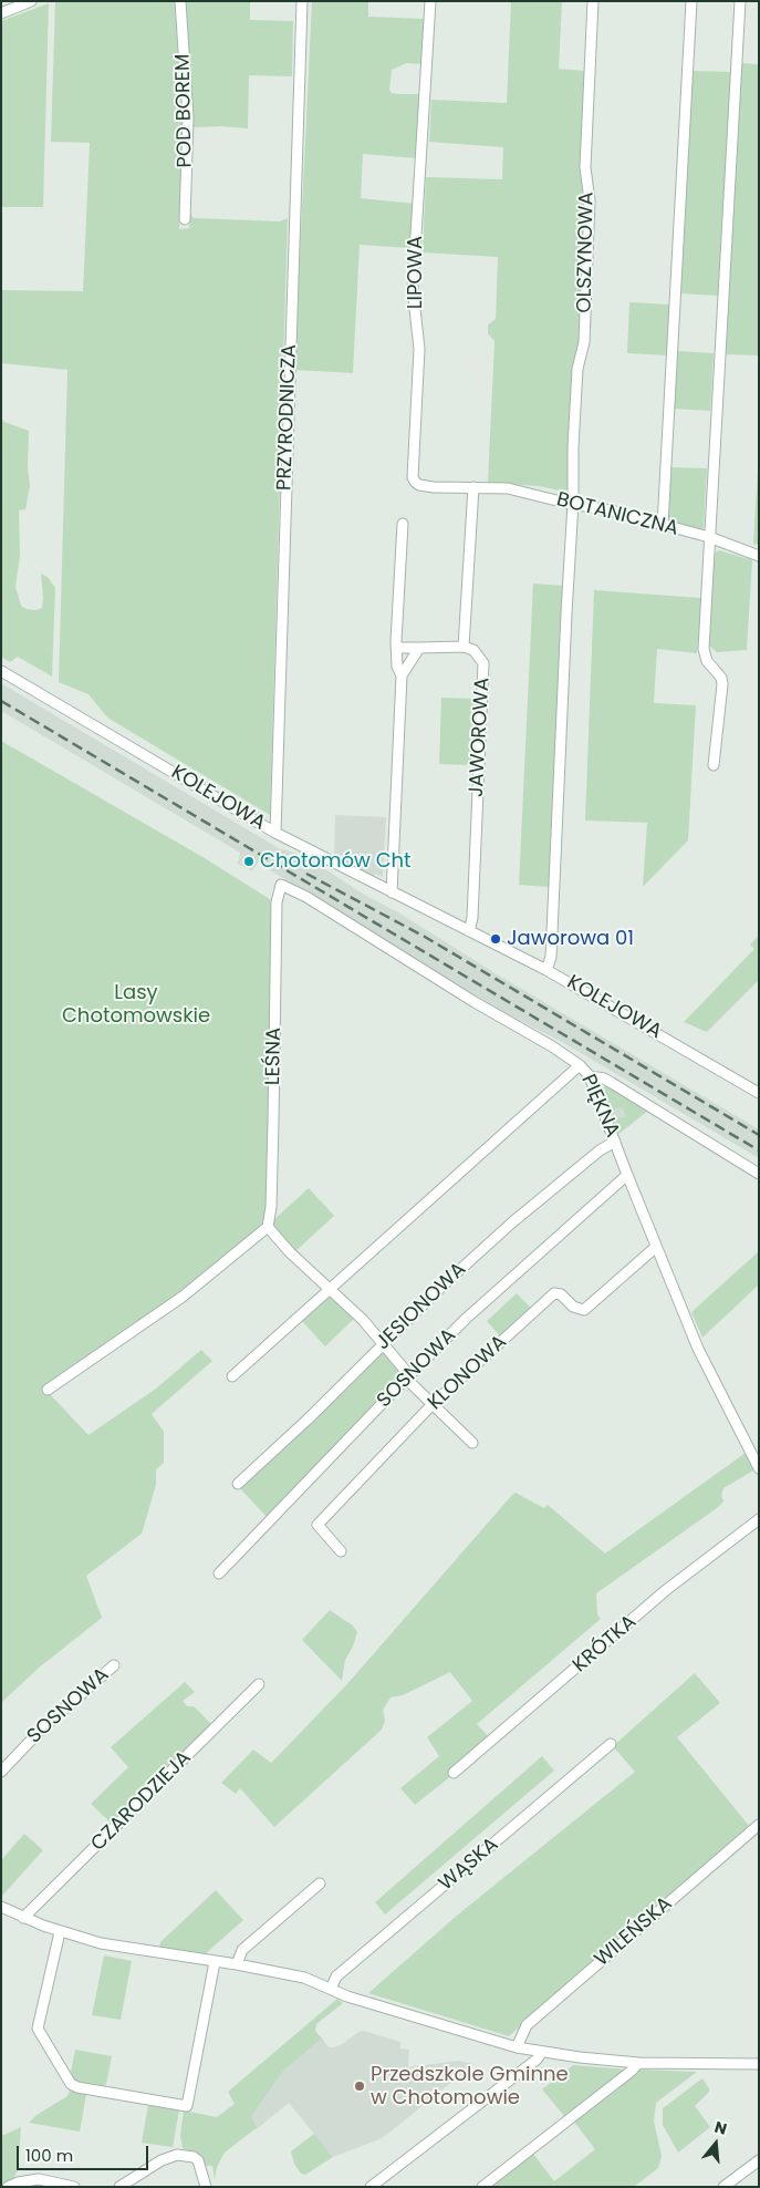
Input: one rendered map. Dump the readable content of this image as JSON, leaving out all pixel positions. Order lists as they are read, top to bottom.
{
  "streets": {
    "street": [
      "POD BOREM",
      "OLSZYNOWA",
      "LIPOWA",
      "PRZYRODNICZA",
      "BOTANICZNA",
      "JAWOROWA",
      "KOLEJOWA",
      "LEŚNA",
      "PIĘKNA",
      "JESIONOWA",
      "SOSNOWA",
      "KLONOWA",
      "KRÓTKA",
      "CZARODZIEJA",
      "WĄSKA",
      "WILEŃSKA"
    ]
  },
  "crossings": [
    ["OLSZYNOWA", "BOTANICZNA"],
    ["OLSZYNOWA", "KOLEJOWA"],
    ["LIPOWA", "BOTANICZNA"],
    ["PRZYRODNICZA", "KOLEJOWA"],
    ["JAWOROWA", "KOLEJOWA"],
    ["LEŚNA", "PIĘKNA"],
    ["PIĘKNA", "JESIONOWA"],
    ["PIĘKNA", "SOSNOWA"],
    ["PIĘKNA", "KLONOWA"]
  ],
  "parks": ["Lasy Chotomowskie"],
  "places": ["Chotomów Cht", "Jaworowa 01", "Przedszkole Gminne w Chotomowie"],
  "scale_bar": "100 m",
  "north": "top"
}
